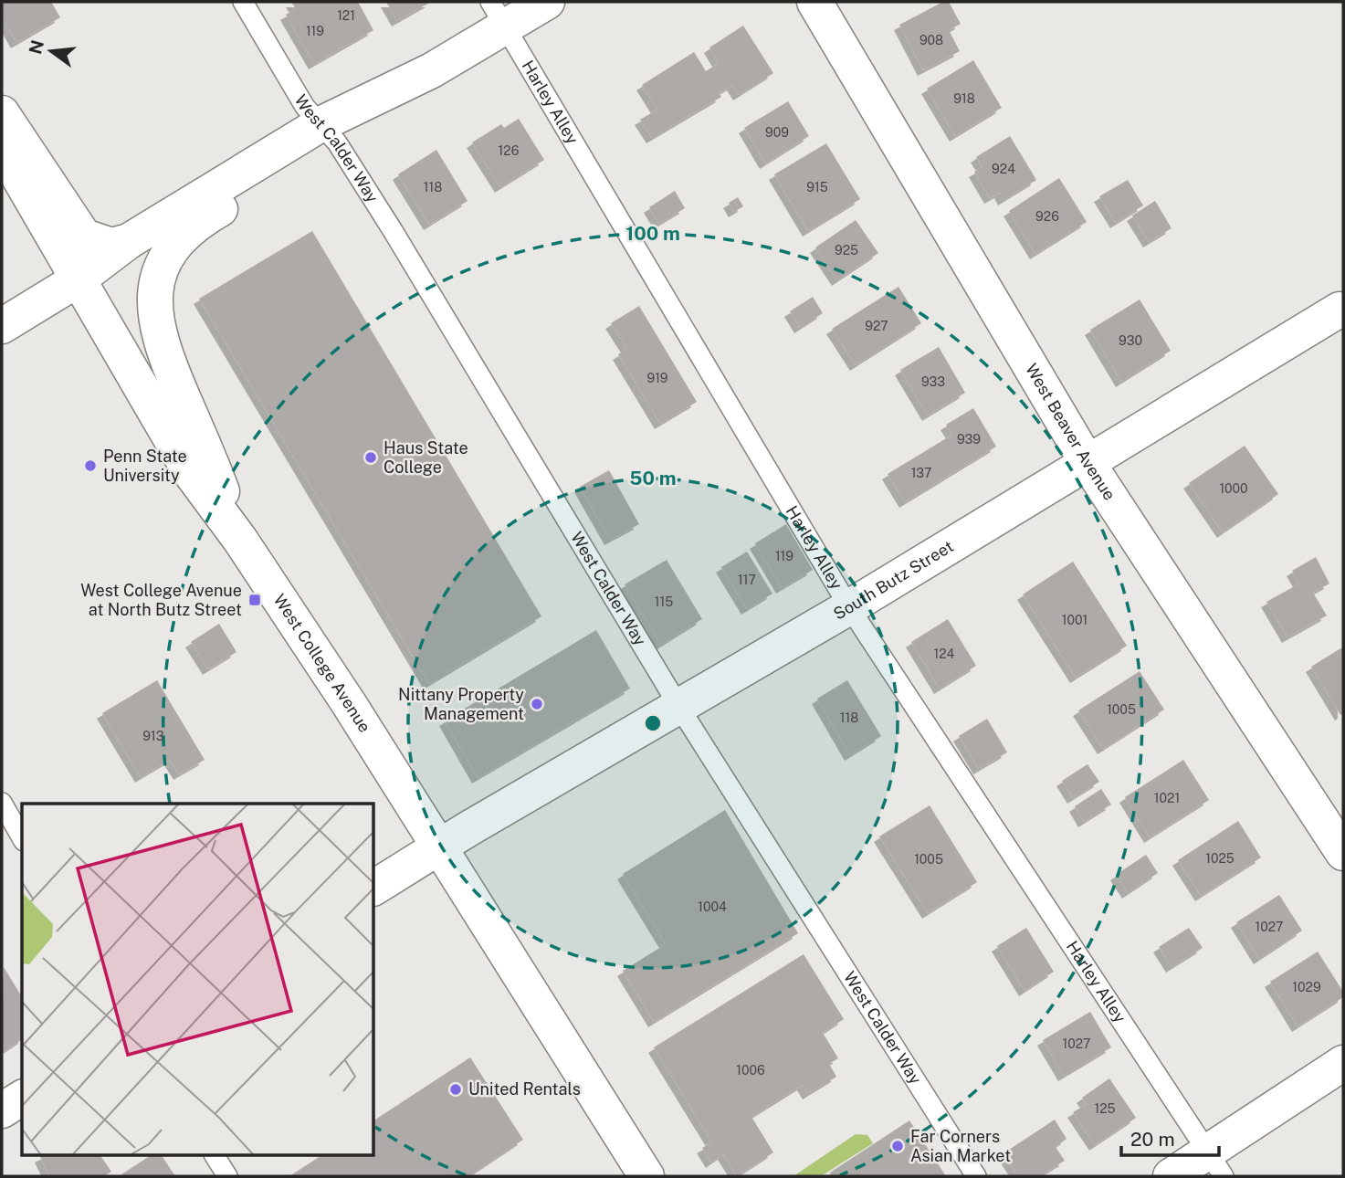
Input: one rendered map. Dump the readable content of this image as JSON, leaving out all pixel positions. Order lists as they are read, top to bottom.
{
  "streets": {
    "street": ["West Beaver Avenue", "South Butz Street", "West College Avenue"],
    "lane": ["Harley Alley", "West Calder Way"]
  },
  "crossings": [
    ["Harley Alley", "South Butz Street"],
    ["West Calder Way", "South Butz Street"],
    ["West Beaver Avenue", "South Butz Street"],
    ["South Butz Street", "West College Avenue"]
  ],
  "places": {
    "other": [
      "Haus State College",
      "Penn State University",
      "Nittany Property Management",
      "United Rentals",
      "Far Corners Asian Market"
    ],
    "transit": ["West College Avenue at North Butz Street"]
  },
  "house_numbers": [
    "121",
    "119",
    "908",
    "918",
    "909",
    "126",
    "924",
    "118",
    "915",
    "926",
    "925",
    "927",
    "930",
    "919",
    "933",
    "939",
    "137",
    "1000",
    "119",
    "117",
    "115",
    "1001",
    "124",
    "1005",
    "118",
    "913",
    "1021",
    "1025",
    "1005",
    "1004",
    "1027",
    "1029",
    "1027",
    "1006",
    "125"
  ],
  "scale_bar": "20 m",
  "north": "left",
  "rings": ["100 m", "50 m"]
}
